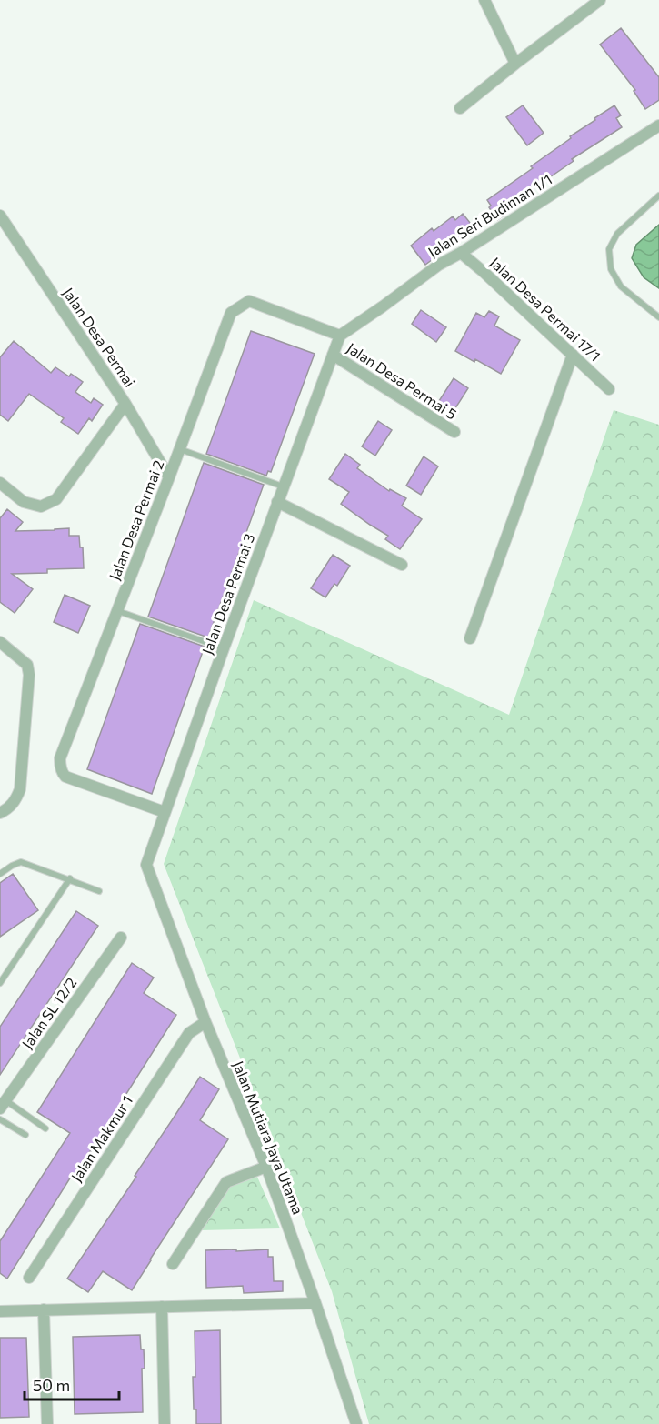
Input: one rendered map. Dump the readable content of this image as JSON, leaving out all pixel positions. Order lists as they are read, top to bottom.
{
  "streets": {
    "street": [
      "Jalan Seri Budiman 1/1",
      "Jalan Desa Permai 17/1",
      "Jalan Desa Permai",
      "Jalan Desa Permai 5",
      "Jalan Desa Permai 2",
      "Jalan Desa Permai 3",
      "Jalan SL 12/2",
      "Jalan Mutiara Jaya Utama",
      "Jalan Makmur 1"
    ]
  },
  "crossings": [
    ["Jalan Seri Budiman 1/1", "Jalan Desa Permai 17/1"],
    ["Jalan Seri Budiman 1/1", "Jalan Desa Permai 2"],
    ["Jalan Seri Budiman 1/1", "Jalan Desa Permai 3"],
    ["Jalan Desa Permai", "Jalan Desa Permai 2"],
    ["Jalan Desa Permai 5", "Jalan Desa Permai 3"],
    ["Jalan Desa Permai 2", "Jalan Desa Permai 3"],
    ["Jalan Desa Permai 3", "Jalan Mutiara Jaya Utama"],
    ["Jalan Mutiara Jaya Utama", "Jalan Makmur 1"]
  ],
  "scale_bar": "50 m"
}
